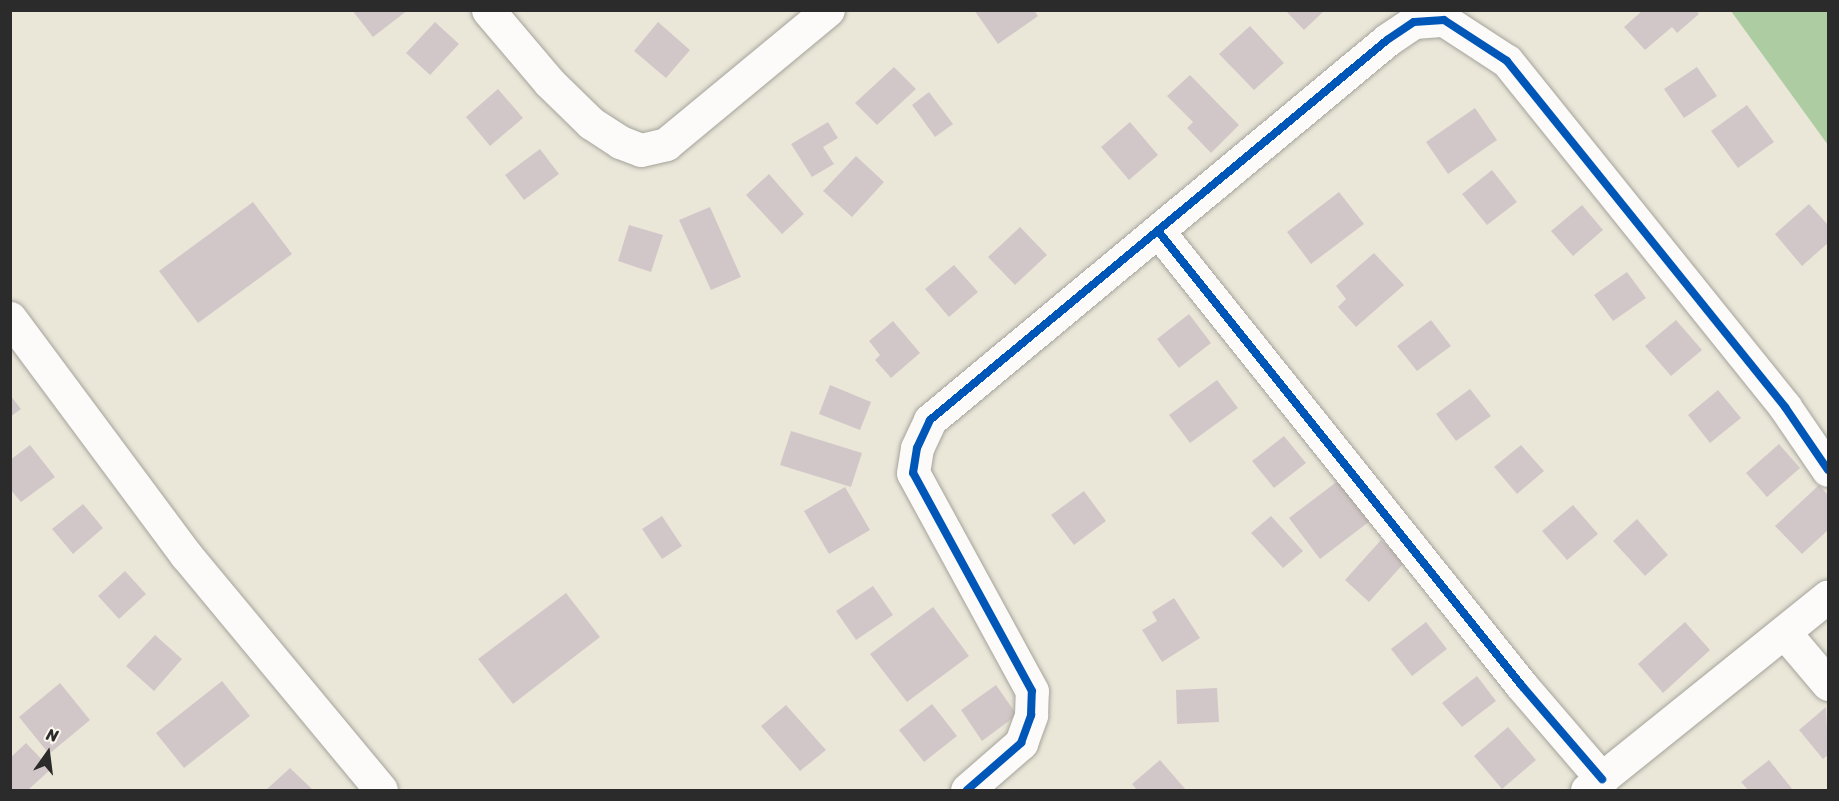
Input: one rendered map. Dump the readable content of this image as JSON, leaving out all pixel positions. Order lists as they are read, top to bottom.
{
  "north": "top"
}
